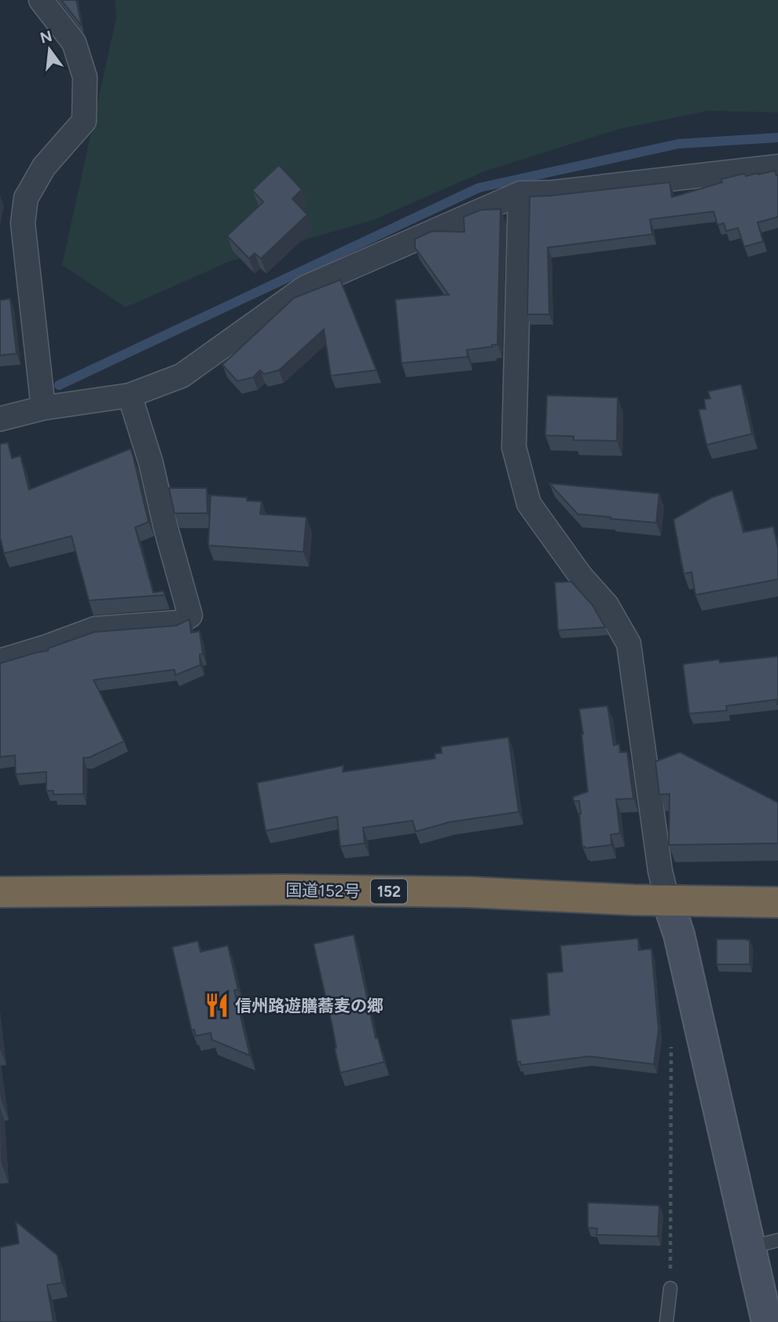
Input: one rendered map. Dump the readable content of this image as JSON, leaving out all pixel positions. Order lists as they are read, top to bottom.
{
  "streets": {
    "highway": ["国道152号", "152"]
  },
  "places": {
    "restaurant": ["信州路遊膳蕎麦の郷"]
  },
  "north": "top"
}
